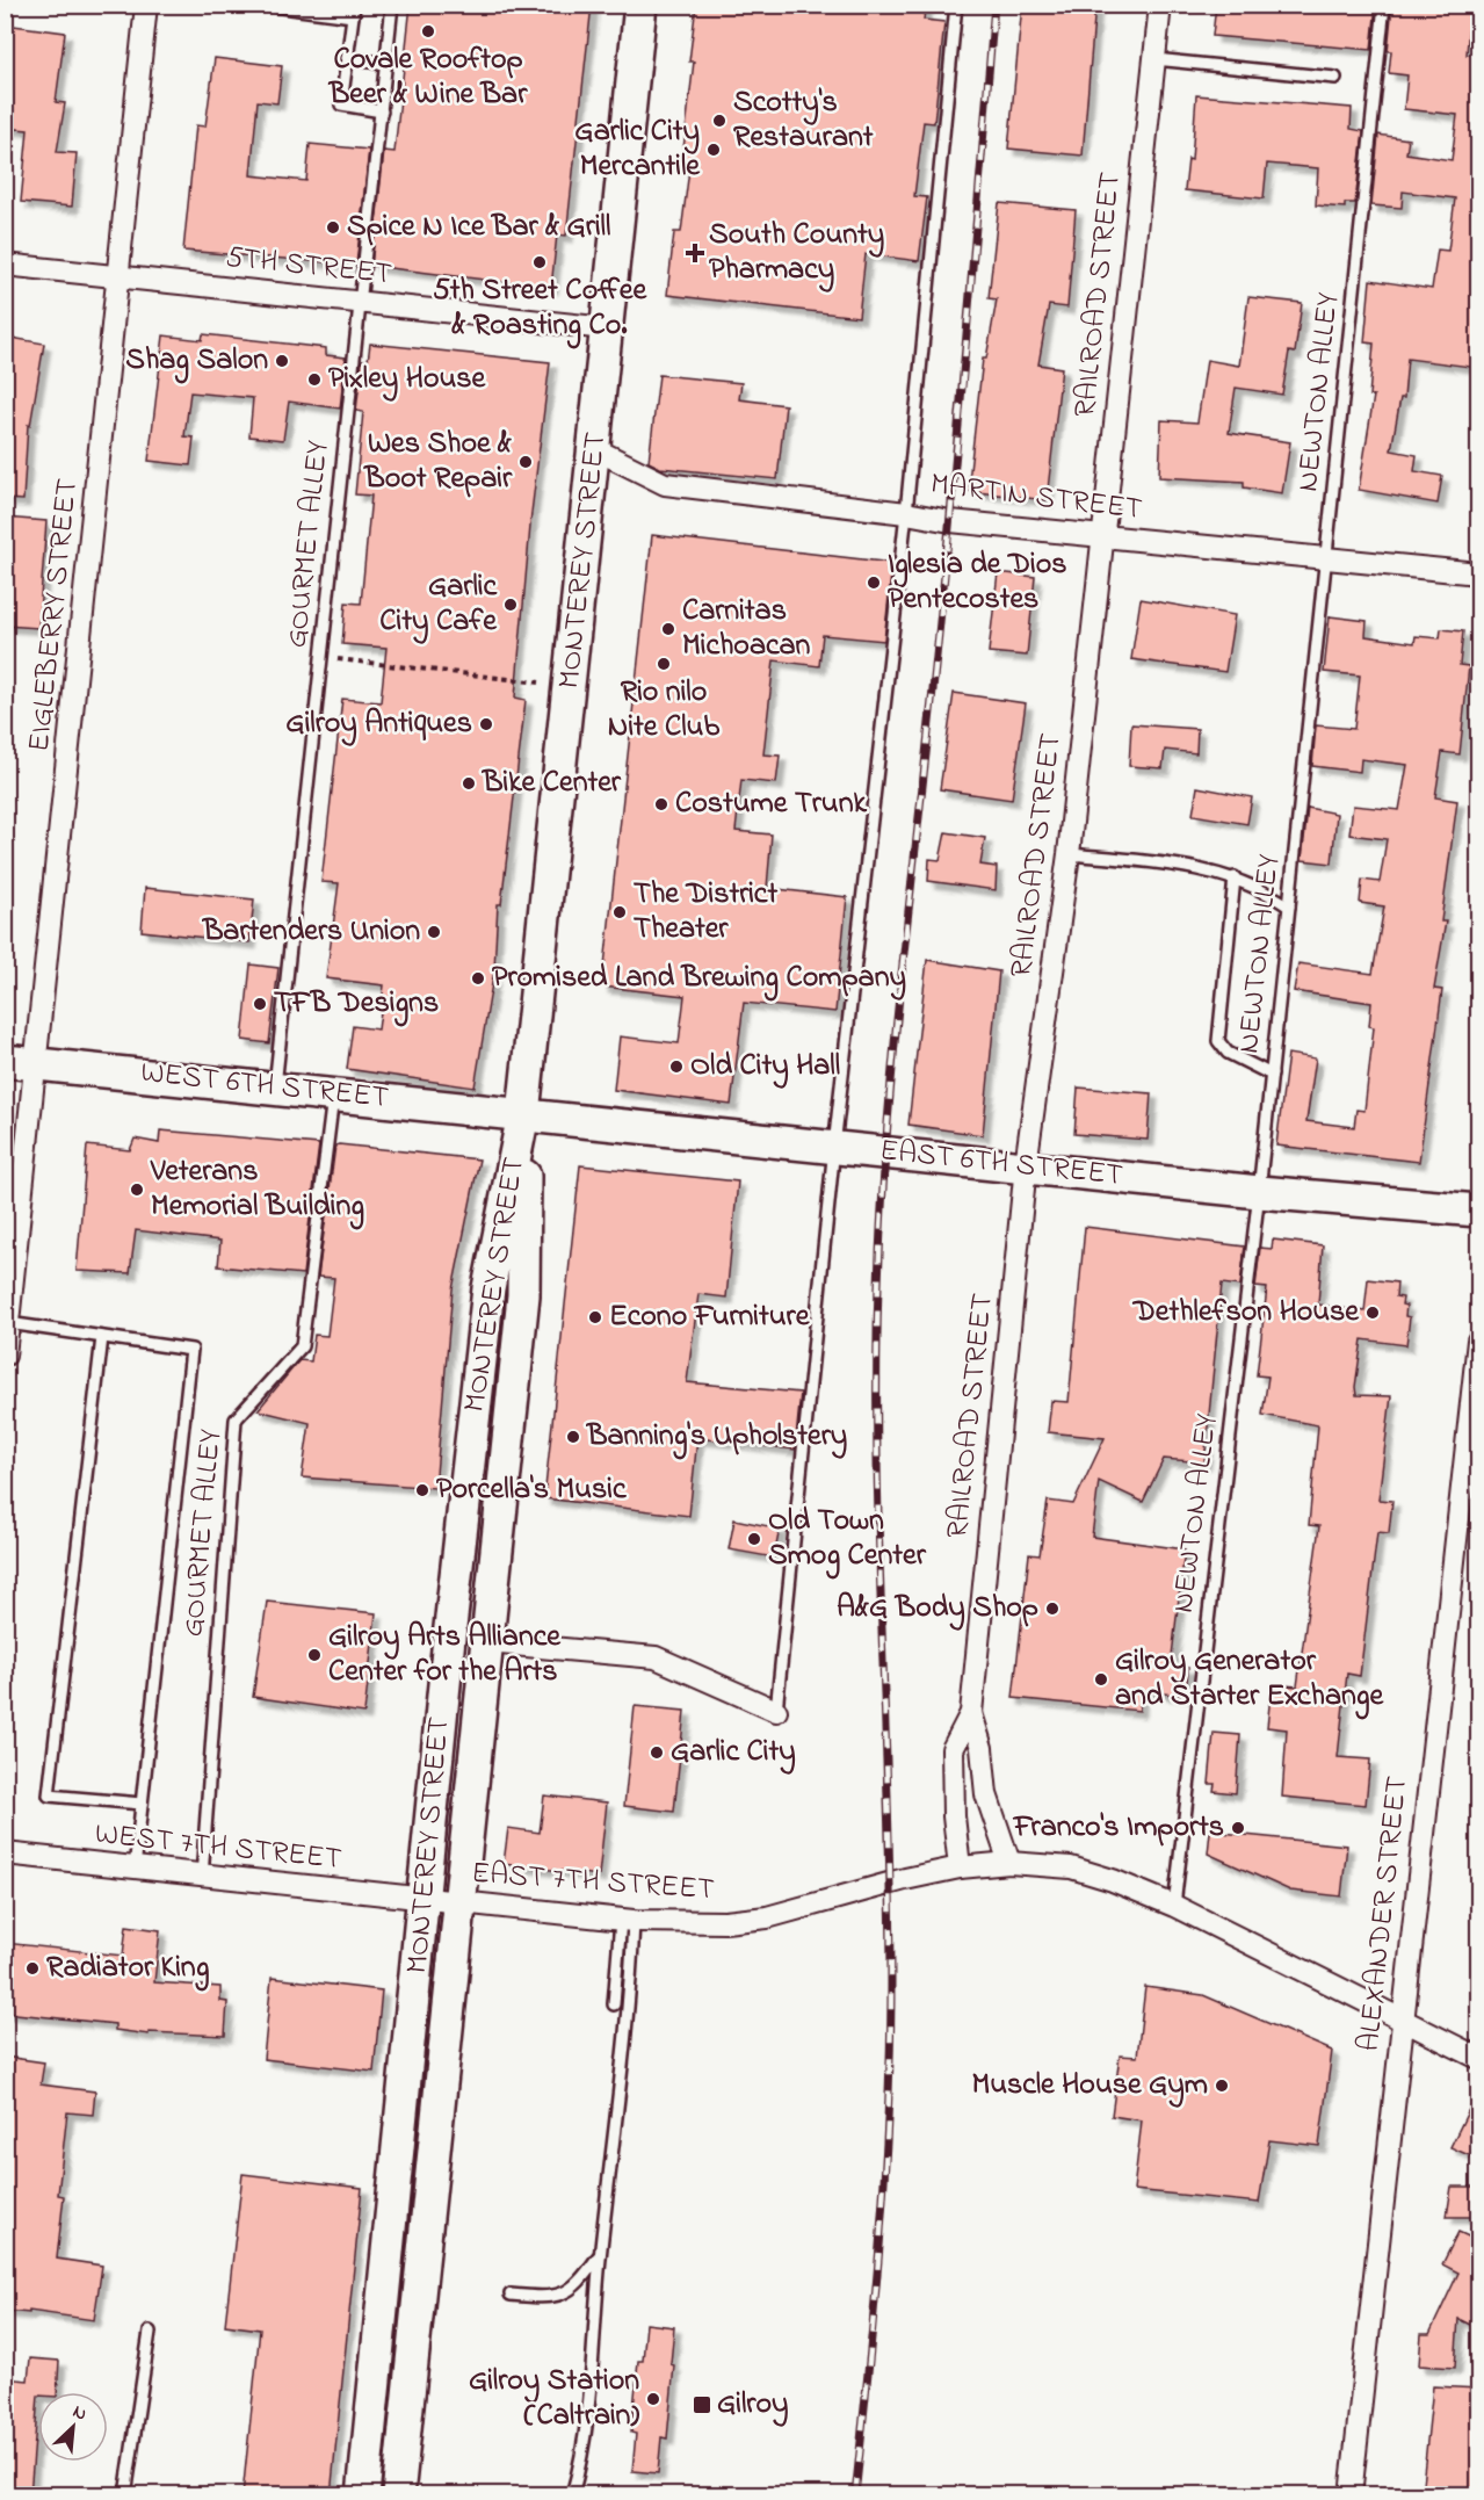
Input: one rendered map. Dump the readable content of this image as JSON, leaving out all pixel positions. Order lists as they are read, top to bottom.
{
  "streets": {
    "main road": ["MONTEREY STREET", "WEST 6TH STREET", "EAST 6TH STREET"],
    "street": [
      "5TH STREET",
      "RAILROAD STREET",
      "MARTIN STREET",
      "EIGLEBERRY STREET",
      "WEST 7TH STREET",
      "EAST 7TH STREET",
      "ALEXANDER STREET"
    ],
    "lane": ["NEWTON ALLEY", "GOURMET ALLEY"]
  },
  "crossings": [
    ["5TH STREET", "GOURMET ALLEY"],
    ["5TH STREET", "MONTEREY STREET"],
    ["5TH STREET", "EIGLEBERRY STREET"],
    ["RAILROAD STREET", "MARTIN STREET"],
    ["RAILROAD STREET", "EAST 6TH STREET"],
    ["RAILROAD STREET", "EAST 7TH STREET"],
    ["NEWTON ALLEY", "MARTIN STREET"],
    ["NEWTON ALLEY", "EAST 6TH STREET"],
    ["NEWTON ALLEY", "EAST 7TH STREET"],
    ["MARTIN STREET", "MONTEREY STREET"],
    ["GOURMET ALLEY", "WEST 6TH STREET"],
    ["GOURMET ALLEY", "WEST 7TH STREET"],
    ["MONTEREY STREET", "WEST 6TH STREET"],
    ["MONTEREY STREET", "EAST 6TH STREET"],
    ["MONTEREY STREET", "WEST 7TH STREET"],
    ["MONTEREY STREET", "EAST 7TH STREET"],
    ["EIGLEBERRY STREET", "WEST 6TH STREET"],
    ["WEST 6TH STREET", "EAST 6TH STREET"],
    ["WEST 7TH STREET", "EAST 7TH STREET"],
    ["EAST 7TH STREET", "ALEXANDER STREET"]
  ],
  "places": {
    "other": [
      "Covale Rooftop Beer & Wine Bar",
      "Scotty's Restaurant",
      "Garlic City Mercantile",
      "Spice N Ice Bar & Grill",
      "5th Street Coffee & Roasting Co.",
      "Shag Salon",
      "Pixley House",
      "Wes Shoe & Boot Repair",
      "Iglesia de Dios Pentecostes",
      "Garlic City Cafe",
      "Carnitas Michoacan",
      "Rio nilo Nite Club",
      "Gilroy Antiques",
      "Bike Center",
      "Costume Trunk",
      "The District Theater",
      "Bartenders Union",
      "Promised Land Brewing Company",
      "TFB Designs",
      "Old City Hall",
      "Veterans Memorial Building",
      "Dethlefson House",
      "Econo Furniture",
      "Banning's Upholstery",
      "Porcella's Music",
      "Old Town Smog Center",
      "A&G Body Shop",
      "Gilroy Arts Alliance Center for the Arts",
      "Gilroy Generator and Starter Exchange",
      "Garlic City",
      "Franco's Imports",
      "Radiator King",
      "Muscle House Gym",
      "Gilroy Station (Caltrain)"
    ],
    "health": ["South County Pharmacy"],
    "transit": ["Gilroy"]
  },
  "north": "top right"
}
